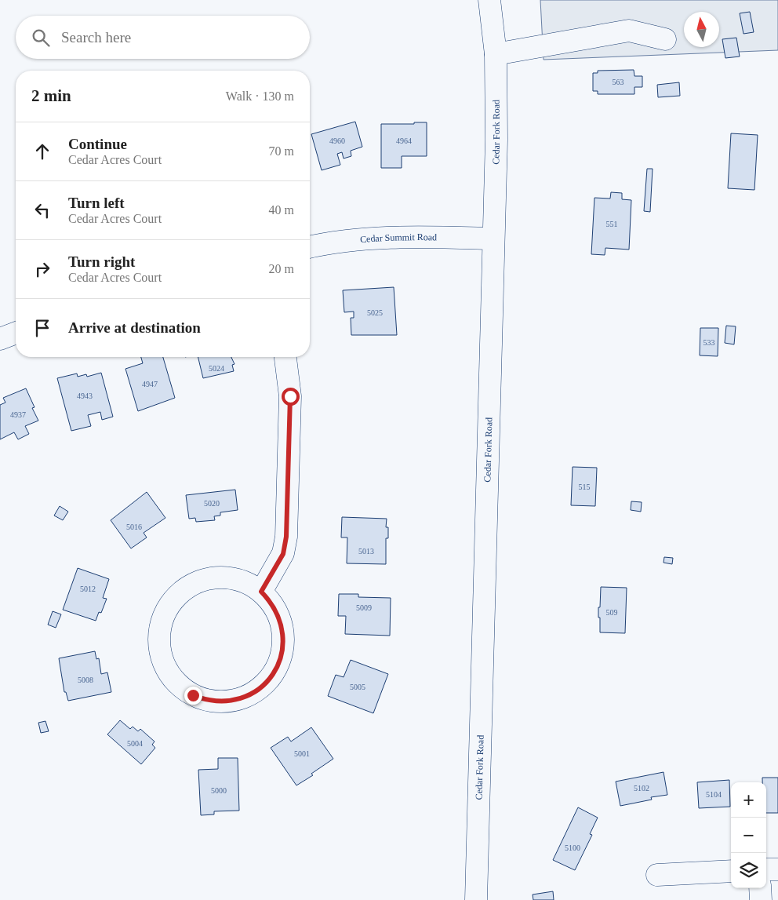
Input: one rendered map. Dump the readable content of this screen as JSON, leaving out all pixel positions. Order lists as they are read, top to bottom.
{
  "streets": {
    "street": ["Cedar Fork Road", "Cedar Summit Road"]
  },
  "crossings": [
    ["Cedar Fork Road", "Cedar Summit Road"]
  ],
  "house_numbers": [
    "563",
    "4960",
    "4964",
    "551",
    "5025",
    "533",
    "5024",
    "4947",
    "4943",
    "4937",
    "515",
    "5020",
    "5016",
    "5013",
    "5012",
    "5009",
    "509",
    "5008",
    "5005",
    "5004",
    "5001",
    "5102",
    "5000",
    "5104",
    "5100"
  ],
  "north": "top",
  "page": {
    "search": "Search here",
    "heading": ["2 min", "Walk · 130 m"],
    "list": [
      ["Continue", "Cedar Acres Court", "70 m"],
      ["Turn left", "Cedar Acres Court", "40 m"],
      ["Turn right", "Cedar Acres Court", "20 m"],
      "Arrive at destination"
    ],
    "map_buttons": ["+", "−"]
  }
}
